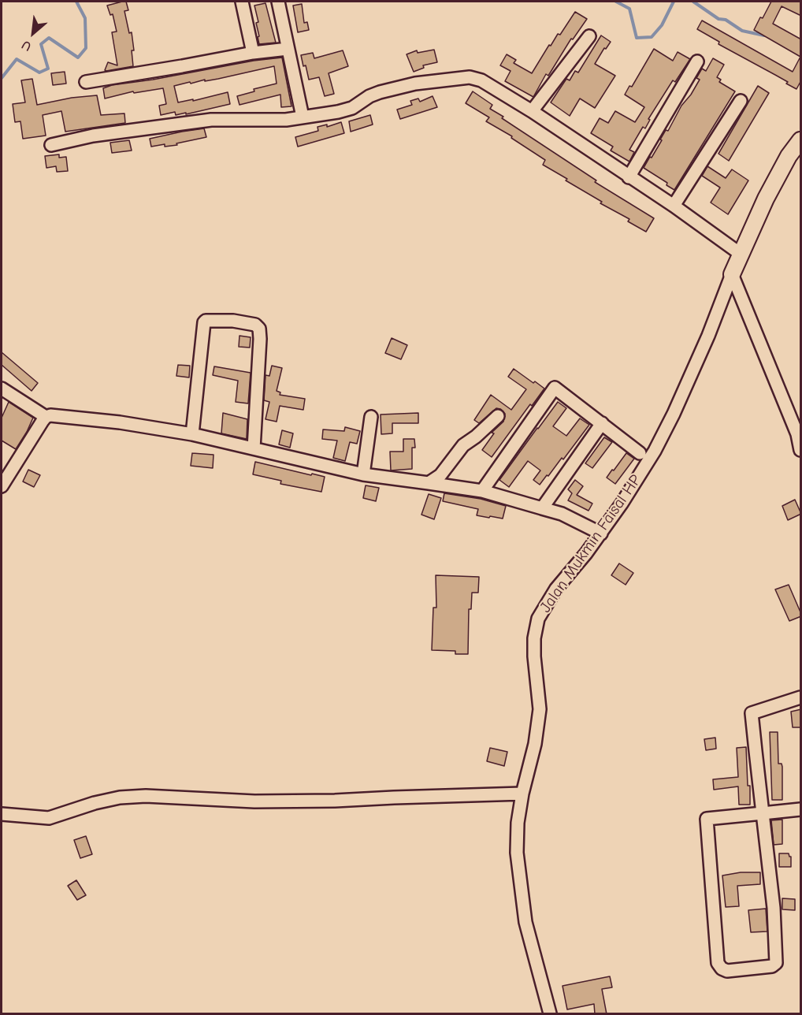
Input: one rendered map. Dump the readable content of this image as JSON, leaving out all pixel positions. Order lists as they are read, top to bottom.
{
  "streets": {
    "street": ["Jalan Mukmin Faisal HP"]
  },
  "north": "bottom left"
}
